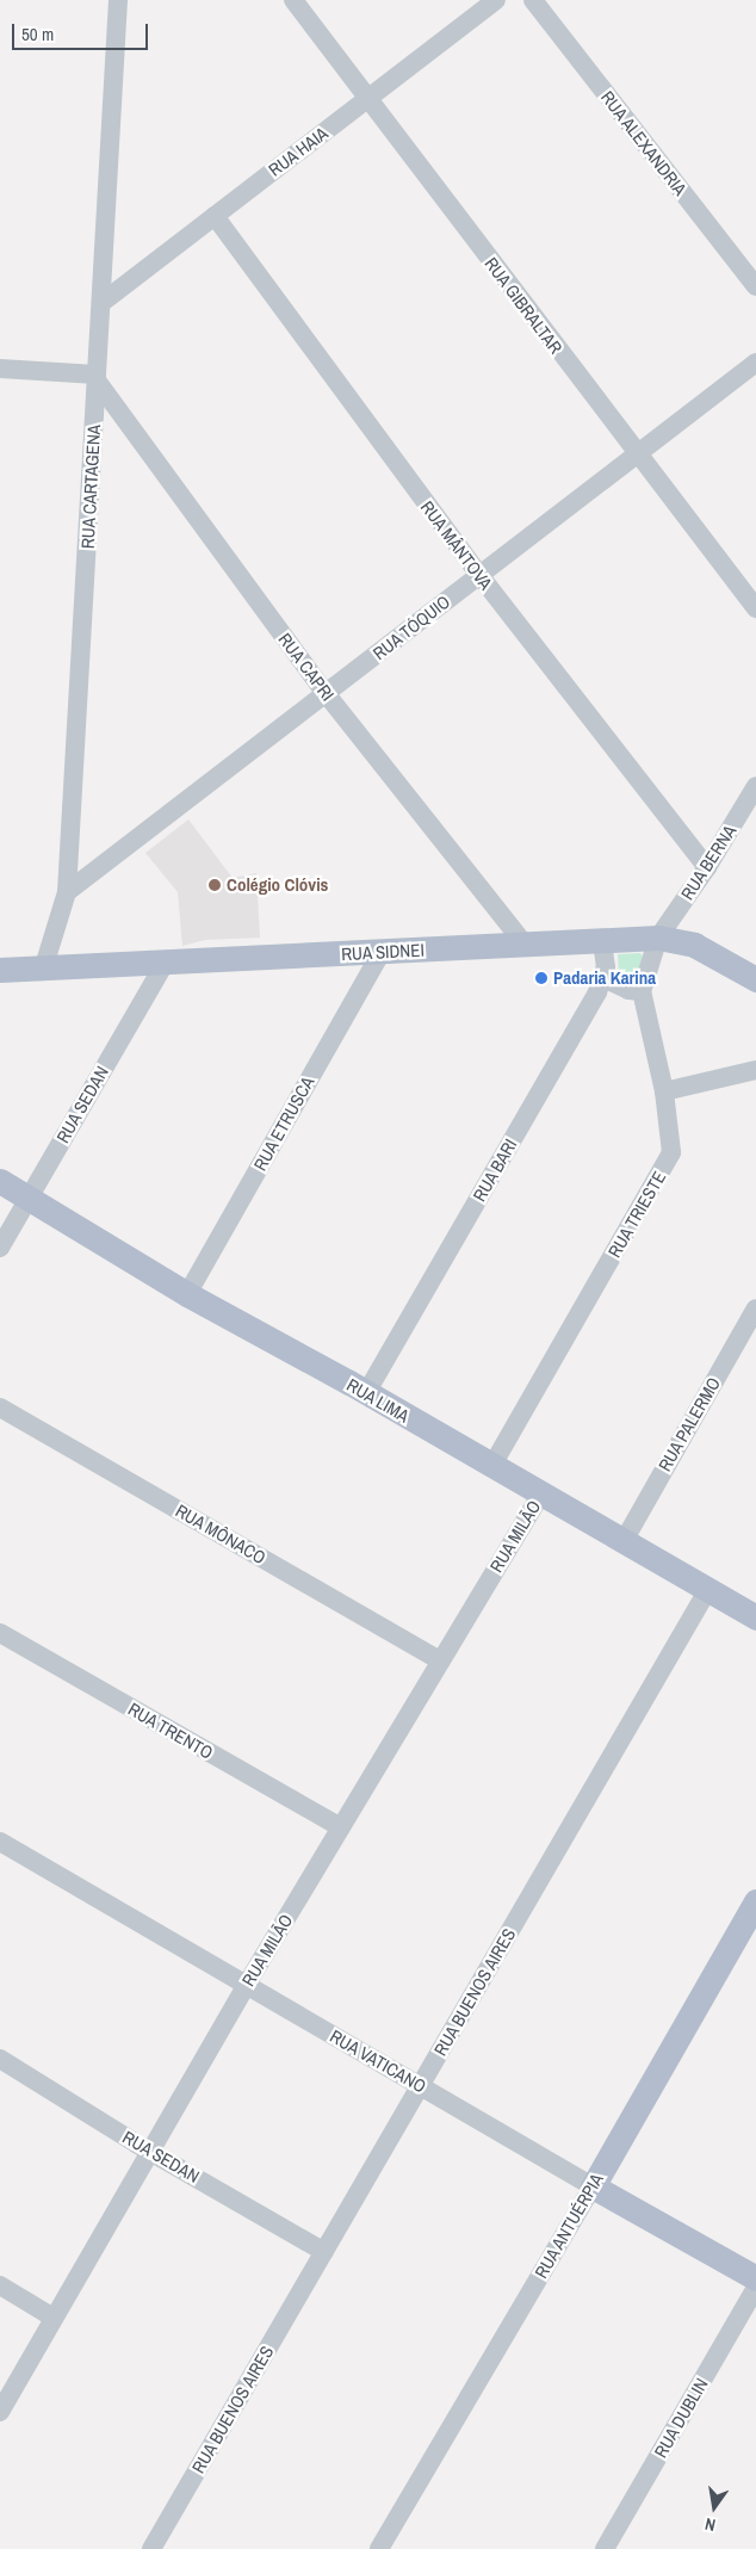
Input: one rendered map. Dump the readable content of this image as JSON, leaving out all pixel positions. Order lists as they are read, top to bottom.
{
  "streets": {
    "main road": [
      "RUA SIDNEI",
      "RUA LIMA",
      "RUA VATICANO",
      "RUA ANTUÉRPIA"
    ],
    "street": [
      "RUA ALEXANDRIA",
      "RUA HAIA",
      "RUA GIBRALTAR",
      "RUA CARTAGENA",
      "RUA MÂNTOVA",
      "RUA TÓQUIO",
      "RUA CAPRI",
      "RUA BERNA",
      "RUA SEDAN",
      "RUA ETRUSCA",
      "RUA BARI",
      "RUA TRIESTE",
      "RUA PALERMO",
      "RUA MÔNACO",
      "RUA MILÃO",
      "RUA TRENTO",
      "RUA BUENOS AIRES",
      "RUA DUBLIN"
    ]
  },
  "crossings": [
    ["RUA HAIA", "RUA GIBRALTAR"],
    ["RUA HAIA", "RUA CARTAGENA"],
    ["RUA HAIA", "RUA MÂNTOVA"],
    ["RUA GIBRALTAR", "RUA TÓQUIO"],
    ["RUA CARTAGENA", "RUA TÓQUIO"],
    ["RUA CARTAGENA", "RUA CAPRI"],
    ["RUA CARTAGENA", "RUA SIDNEI"],
    ["RUA MÂNTOVA", "RUA TÓQUIO"],
    ["RUA MÂNTOVA", "RUA BERNA"],
    ["RUA TÓQUIO", "RUA CAPRI"],
    ["RUA CAPRI", "RUA SIDNEI"],
    ["RUA BERNA", "RUA SIDNEI"],
    ["RUA BERNA", "RUA TRIESTE"],
    ["RUA SIDNEI", "RUA SEDAN"],
    ["RUA SIDNEI", "RUA ETRUSCA"],
    ["RUA SIDNEI", "RUA BARI"],
    ["RUA SIDNEI", "RUA TRIESTE"],
    ["RUA SEDAN", "RUA LIMA"],
    ["RUA SEDAN", "RUA MILÃO"],
    ["RUA SEDAN", "RUA BUENOS AIRES"],
    ["RUA ETRUSCA", "RUA LIMA"],
    ["RUA BARI", "RUA LIMA"],
    ["RUA TRIESTE", "RUA LIMA"],
    ["RUA LIMA", "RUA PALERMO"],
    ["RUA LIMA", "RUA MILÃO"],
    ["RUA LIMA", "RUA BUENOS AIRES"],
    ["RUA MÔNACO", "RUA MILÃO"],
    ["RUA MILÃO", "RUA TRENTO"],
    ["RUA MILÃO", "RUA VATICANO"],
    ["RUA BUENOS AIRES", "RUA VATICANO"],
    ["RUA VATICANO", "RUA ANTUÉRPIA"]
  ],
  "places": ["Colégio Clóvis", "Padaria Karina"],
  "scale_bar": "50 m",
  "north": "bottom"
}
